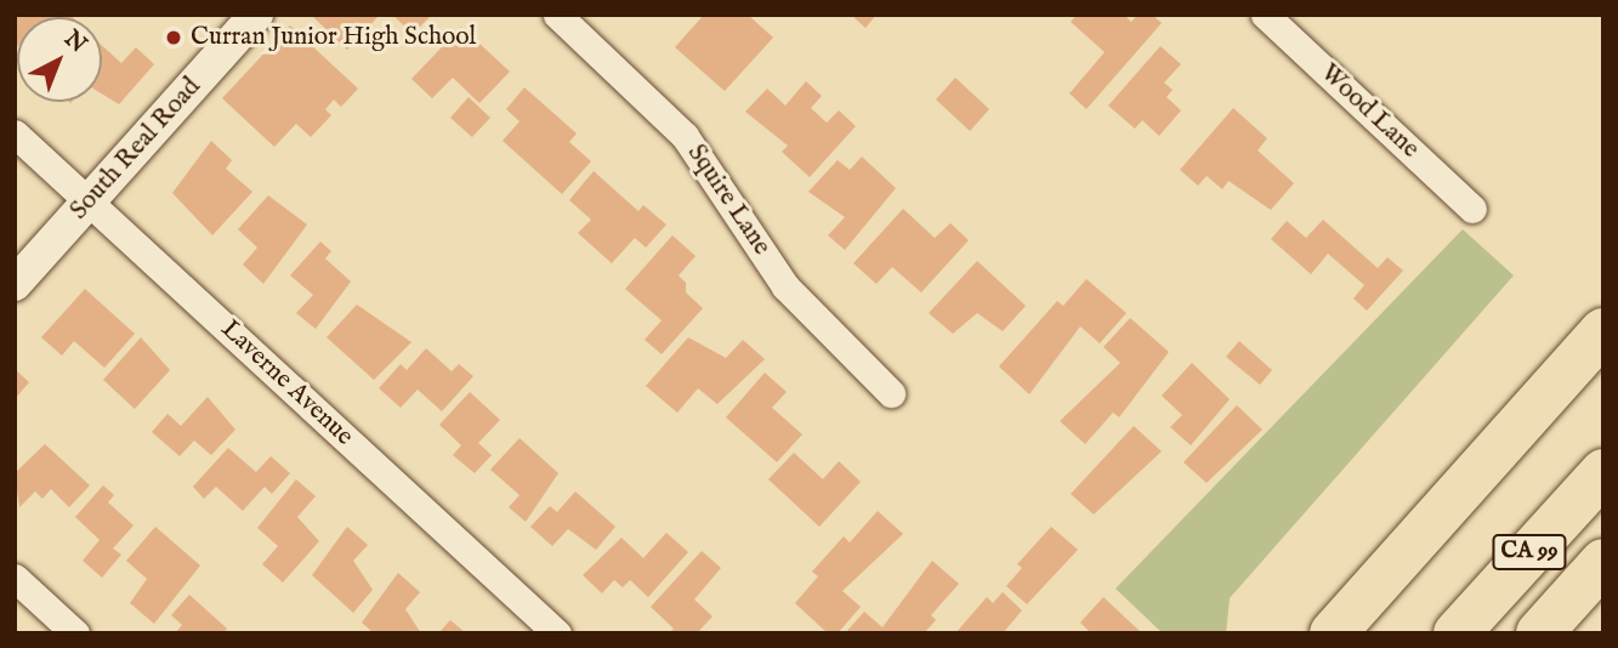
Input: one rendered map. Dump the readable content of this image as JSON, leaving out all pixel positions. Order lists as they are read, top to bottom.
{
  "streets": {
    "highway": ["CA 99"],
    "street": [
      "Wood Lane",
      "South Real Road",
      "Squire Lane",
      "Laverne Avenue"
    ]
  },
  "crossings": [
    ["South Real Road", "Laverne Avenue"]
  ],
  "places": ["Curran Junior High School"],
  "north": "top right"
}
